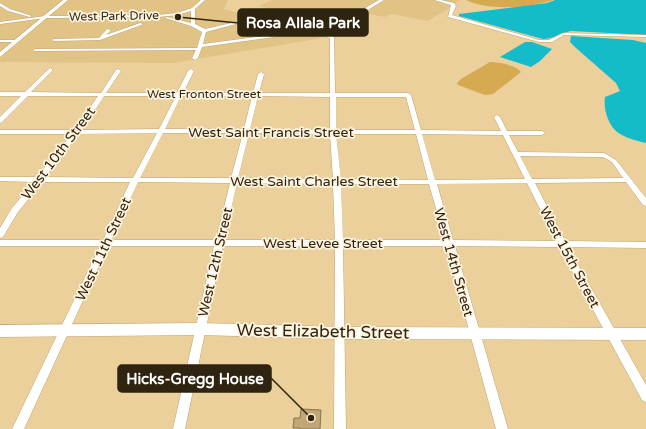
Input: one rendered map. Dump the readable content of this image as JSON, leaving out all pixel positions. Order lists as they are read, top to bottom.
{
  "streets": {
    "street": [
      "West Park Drive",
      "West Fronton Street",
      "West Saint Francis Street",
      "West 10th Street",
      "West Saint Charles Street",
      "West Levee Street",
      "West 11th Street",
      "West 15th Street",
      "West 12th Street",
      "West 14th Street",
      "West Elizabeth Street"
    ]
  },
  "crossings": [
    ["West Fronton Street", "West 10th Street"],
    ["West Fronton Street", "West 11th Street"],
    ["West Fronton Street", "West 12th Street"],
    ["West Fronton Street", "West 14th Street"],
    ["West Saint Francis Street", "West 10th Street"],
    ["West Saint Francis Street", "West 11th Street"],
    ["West Saint Francis Street", "West 15th Street"],
    ["West Saint Francis Street", "West 12th Street"],
    ["West Saint Francis Street", "West 14th Street"],
    ["West 10th Street", "West Saint Charles Street"],
    ["West Saint Charles Street", "West 11th Street"],
    ["West Saint Charles Street", "West 15th Street"],
    ["West Saint Charles Street", "West 12th Street"],
    ["West Saint Charles Street", "West 14th Street"],
    ["West Levee Street", "West 11th Street"],
    ["West Levee Street", "West 15th Street"],
    ["West Levee Street", "West 12th Street"],
    ["West Levee Street", "West 14th Street"],
    ["West 11th Street", "West Elizabeth Street"],
    ["West 15th Street", "West Elizabeth Street"],
    ["West 12th Street", "West Elizabeth Street"],
    ["West 14th Street", "West Elizabeth Street"]
  ],
  "places": ["Rosa Allala Park", "Hicks-Gregg House"]
}
